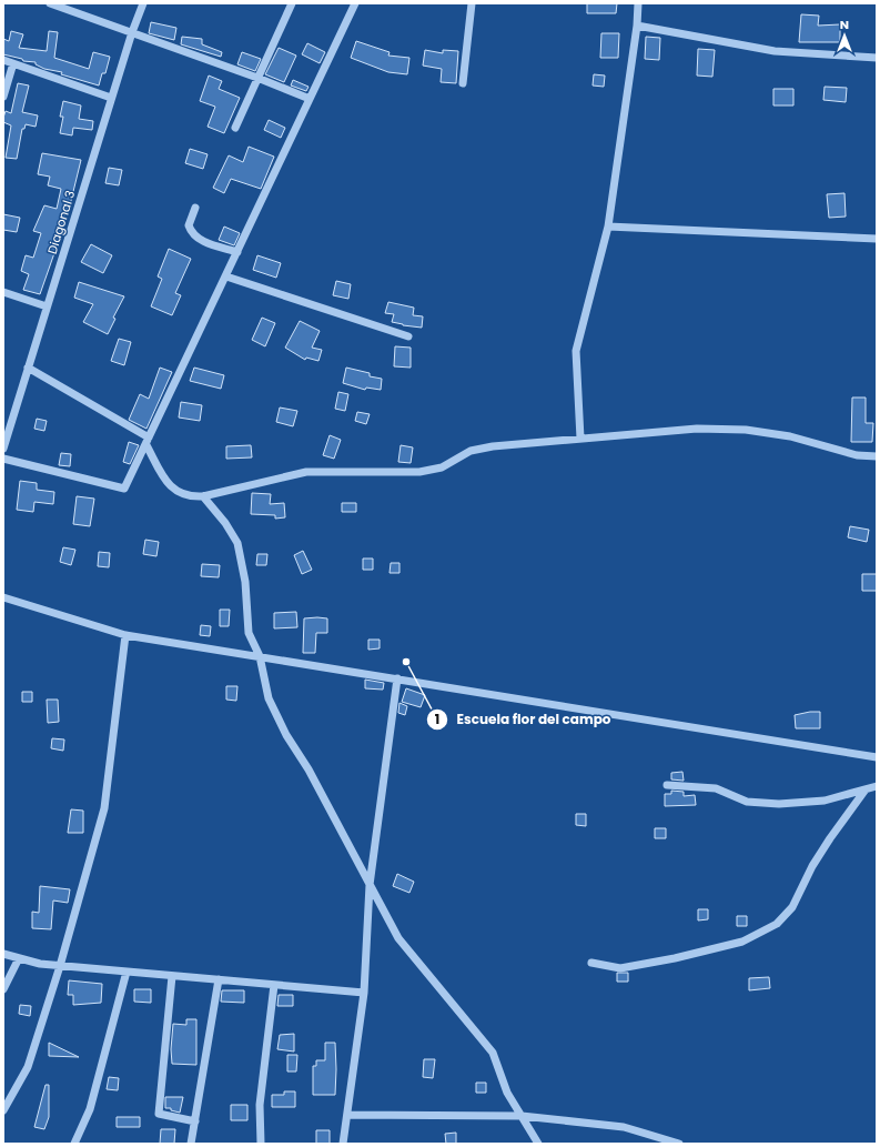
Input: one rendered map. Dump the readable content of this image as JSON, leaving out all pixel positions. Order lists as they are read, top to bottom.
{
  "streets": {
    "street": ["Diagonal 3"]
  },
  "places": ["Escuela flor del campo"],
  "north": "top"
}
